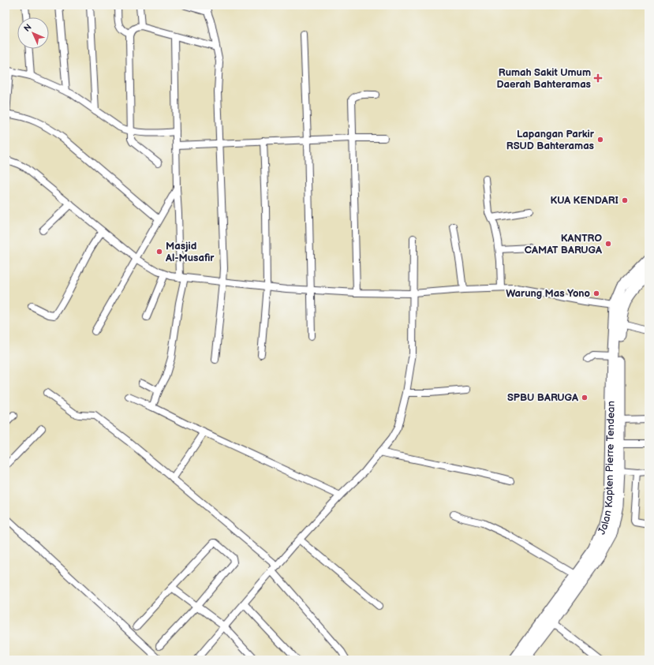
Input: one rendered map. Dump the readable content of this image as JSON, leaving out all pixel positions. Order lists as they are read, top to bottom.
{
  "streets": {
    "highway": ["Jalan Kapten Pierre Tendean"]
  },
  "places": {
    "health": ["Rumah Sakit Umum Daerah Bahteramas"],
    "other": [
      "Lapangan Parkir RSUD Bahteramas",
      "KUA KENDARI",
      "KANTRO CAMAT BARUGA",
      "Masjid Al-Musafir",
      "Warung Mas Yono",
      "SPBU BARUGA"
    ]
  },
  "north": "top left"
}
